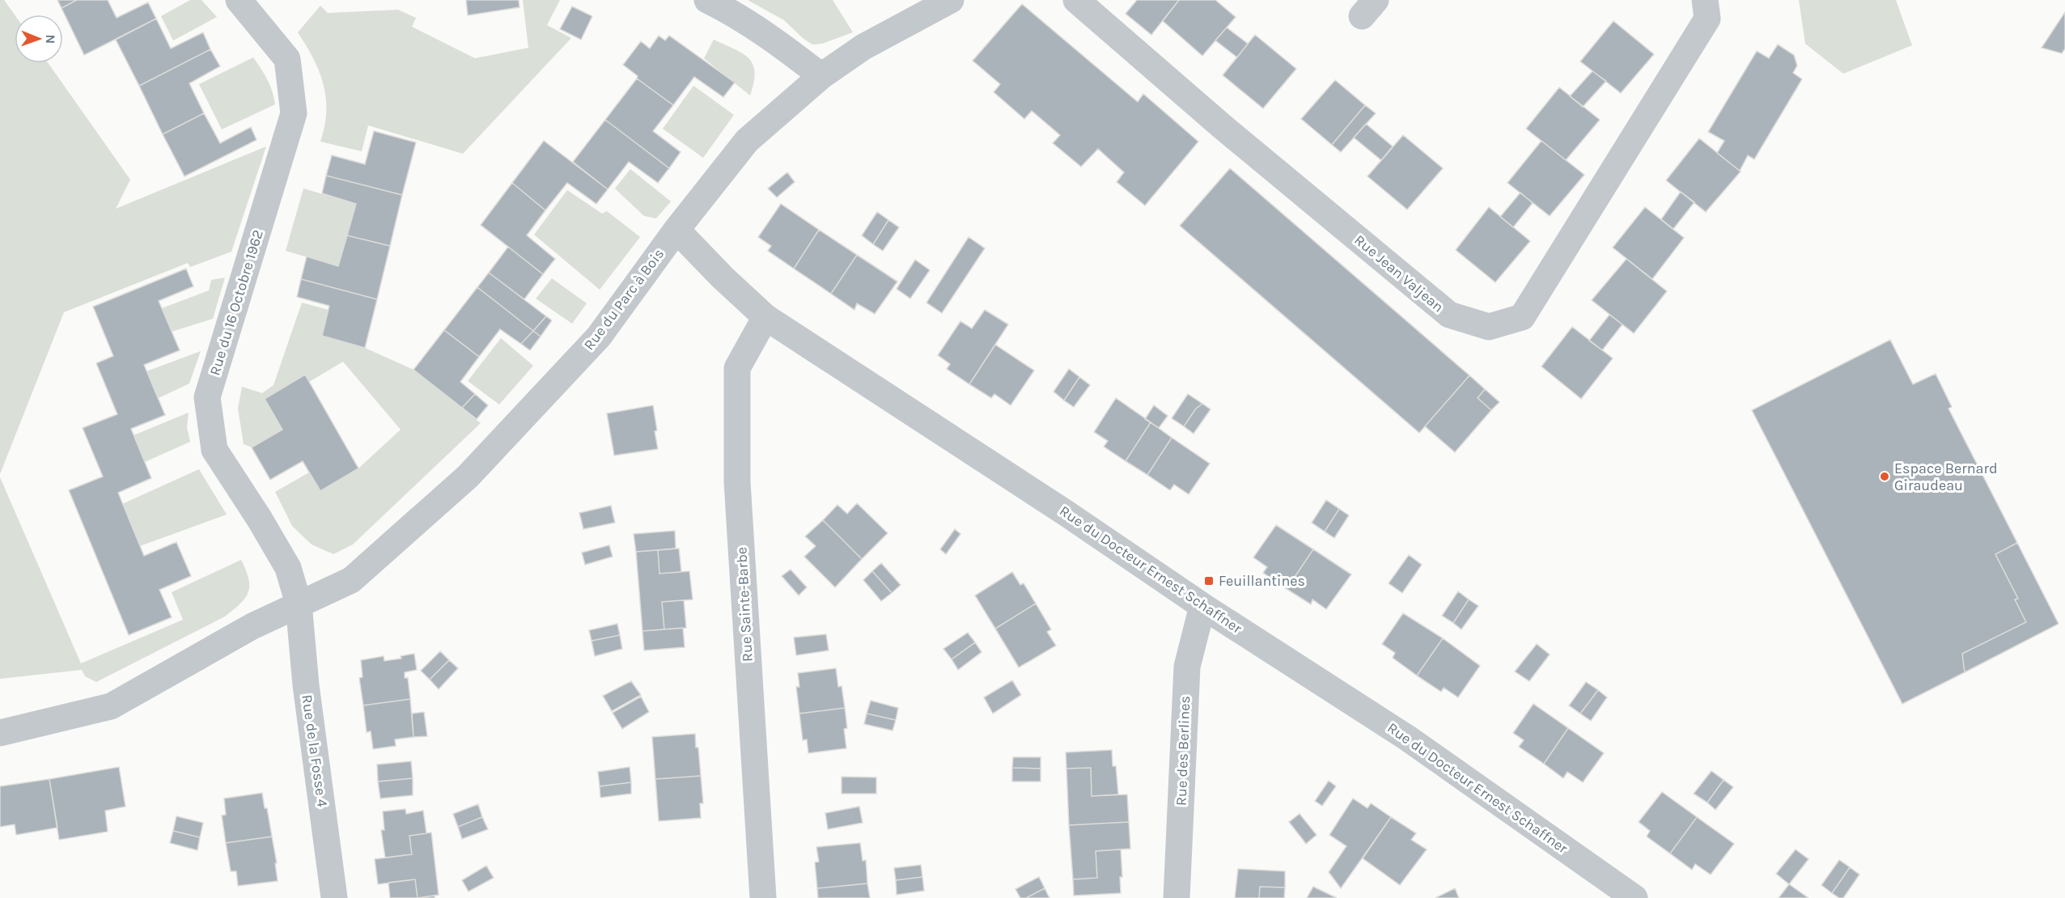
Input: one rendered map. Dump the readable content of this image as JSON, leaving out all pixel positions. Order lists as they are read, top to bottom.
{
  "streets": {
    "street": [
      "Rue Jean Valjean",
      "Rue du Parc à Bois",
      "Rue du 16 Octobre 1962",
      "Rue du Docteur Ernest Schaffner",
      "Rue Sainte-Barbe",
      "Rue de la Fosse 4",
      "Rue des Berlines"
    ]
  },
  "crossings": [
    ["Rue du Parc à Bois", "Rue du 16 Octobre 1962"],
    ["Rue du Parc à Bois", "Rue du Docteur Ernest Schaffner"],
    ["Rue du Parc à Bois", "Rue de la Fosse 4"],
    ["Rue du 16 Octobre 1962", "Rue de la Fosse 4"],
    ["Rue du Docteur Ernest Schaffner", "Rue Sainte-Barbe"],
    ["Rue du Docteur Ernest Schaffner", "Rue des Berlines"]
  ],
  "places": {
    "other": ["Espace Bernard Giraudeau"],
    "transit": ["Feuillantines"]
  },
  "north": "right"
}
